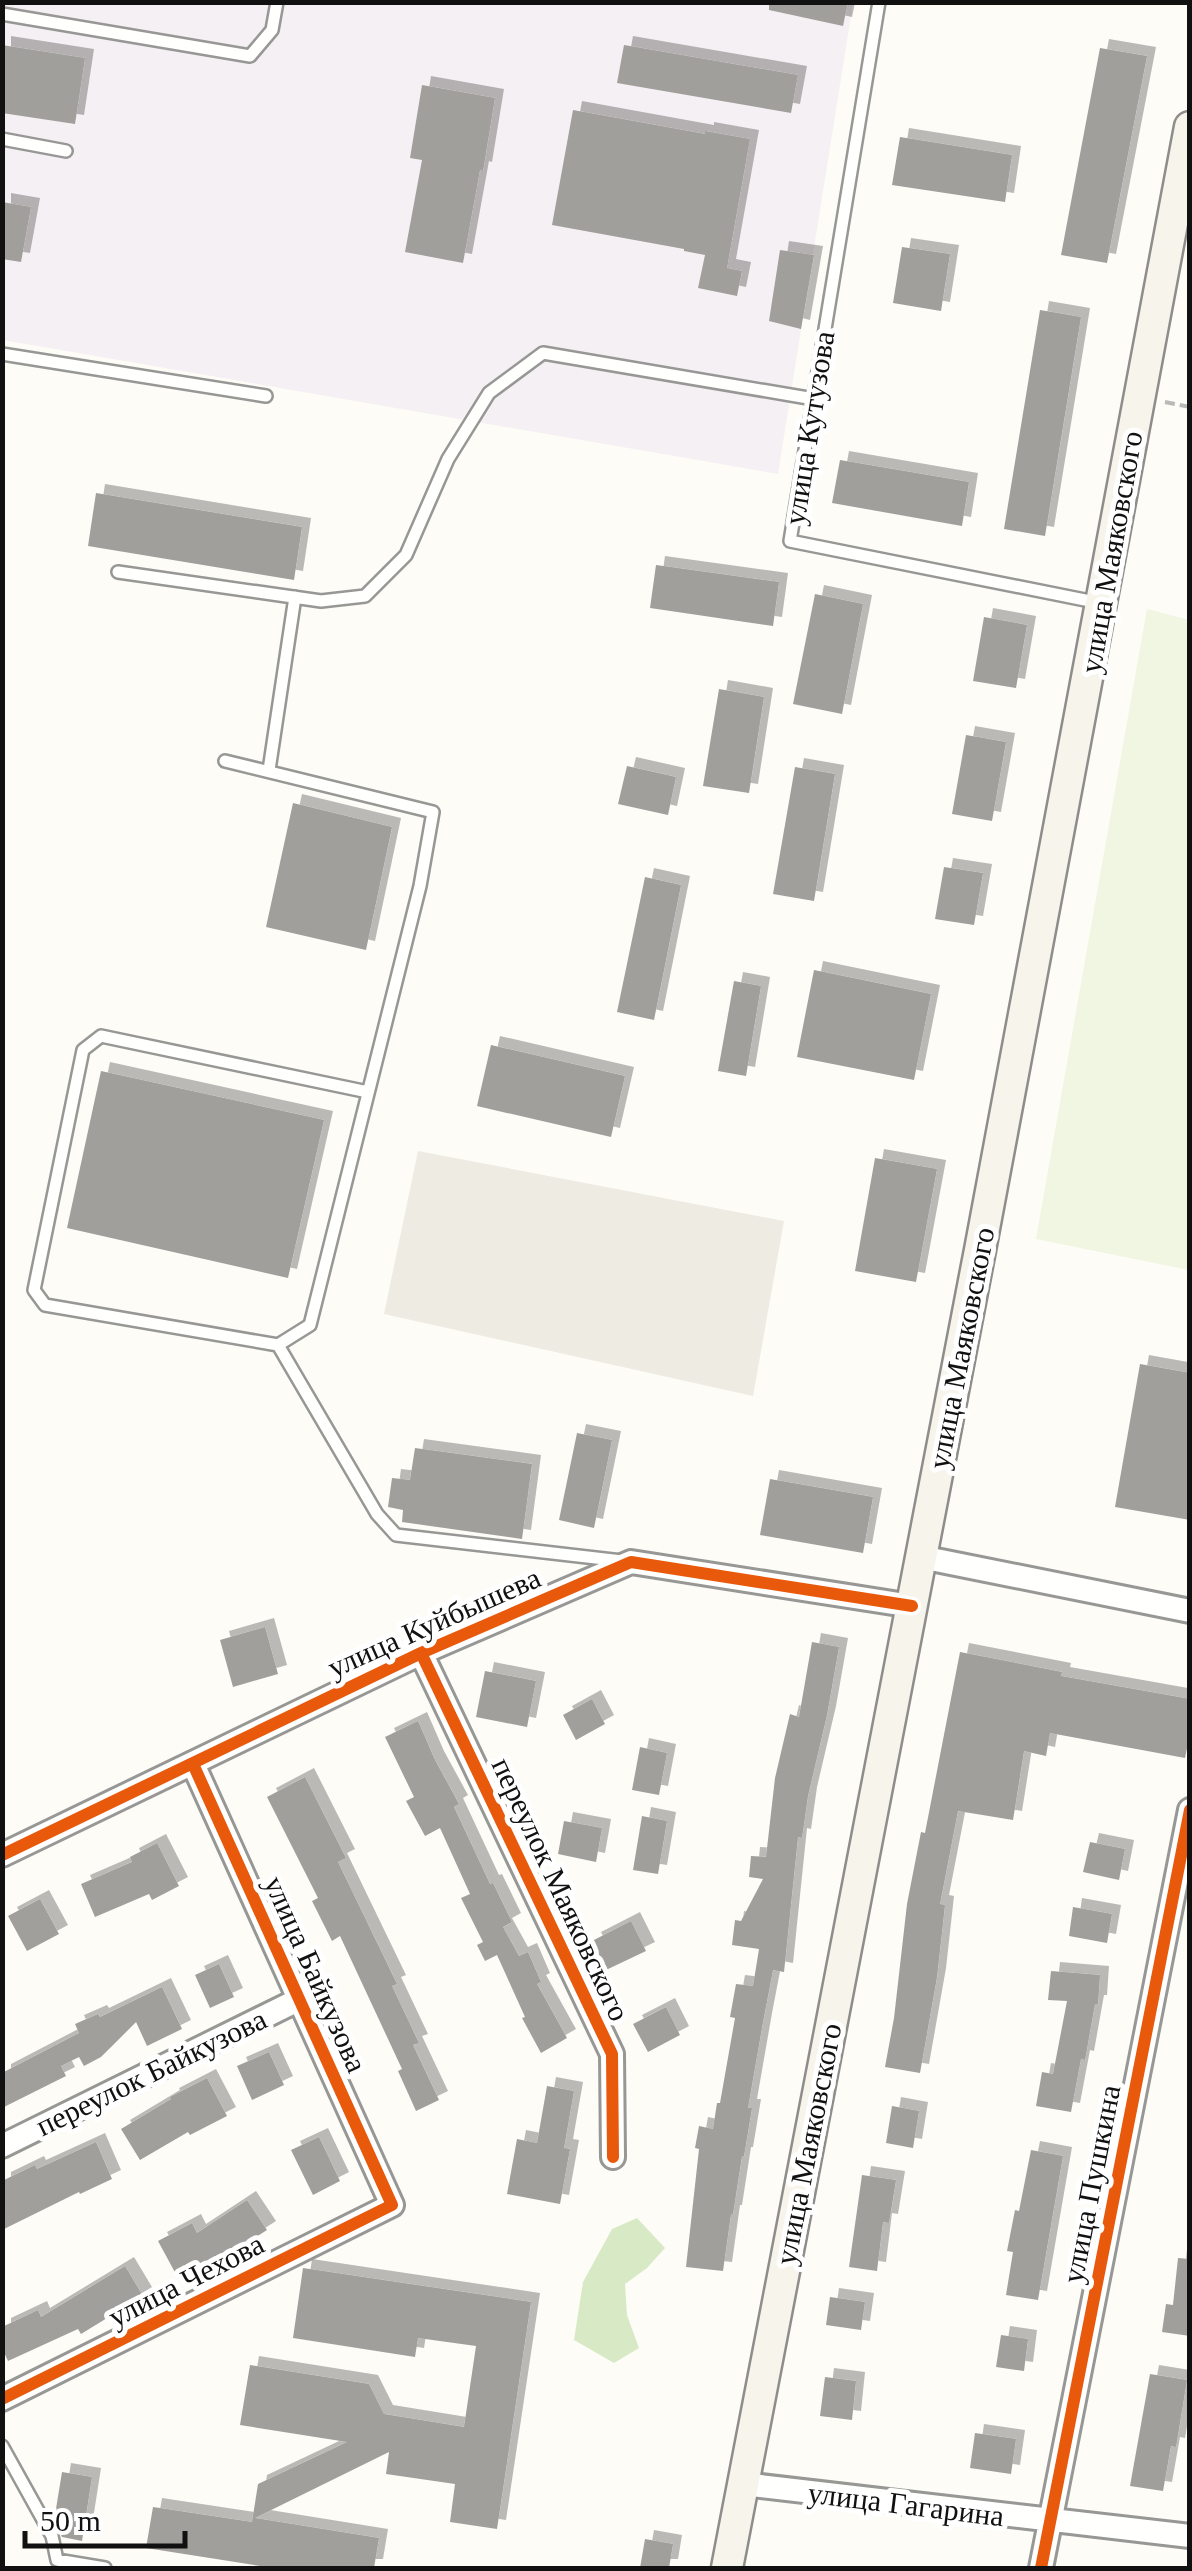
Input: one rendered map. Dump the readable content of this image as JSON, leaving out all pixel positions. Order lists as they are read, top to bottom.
{
  "streets": {
    "main road": ["улица Маяковского"],
    "street": [
      "улица Куйбышева",
      "переулок Маяковского",
      "улица Байкузова",
      "переулок Байкузова",
      "улица Пушкина",
      "улица Чехова",
      "улица Гагарина"
    ],
    "lane": ["улица Кутузова"]
  },
  "crossings": [
    ["улица Кутузова", "улица Маяковского"],
    ["улица Маяковского", "улица Гагарина"],
    ["улица Куйбышева", "переулок Маяковского"],
    ["улица Куйбышева", "улица Байкузова"],
    ["улица Байкузова", "переулок Байкузова"],
    ["улица Байкузова", "улица Чехова"],
    ["улица Пушкина", "улица Гагарина"]
  ],
  "scale_bar": "50 m"
}
